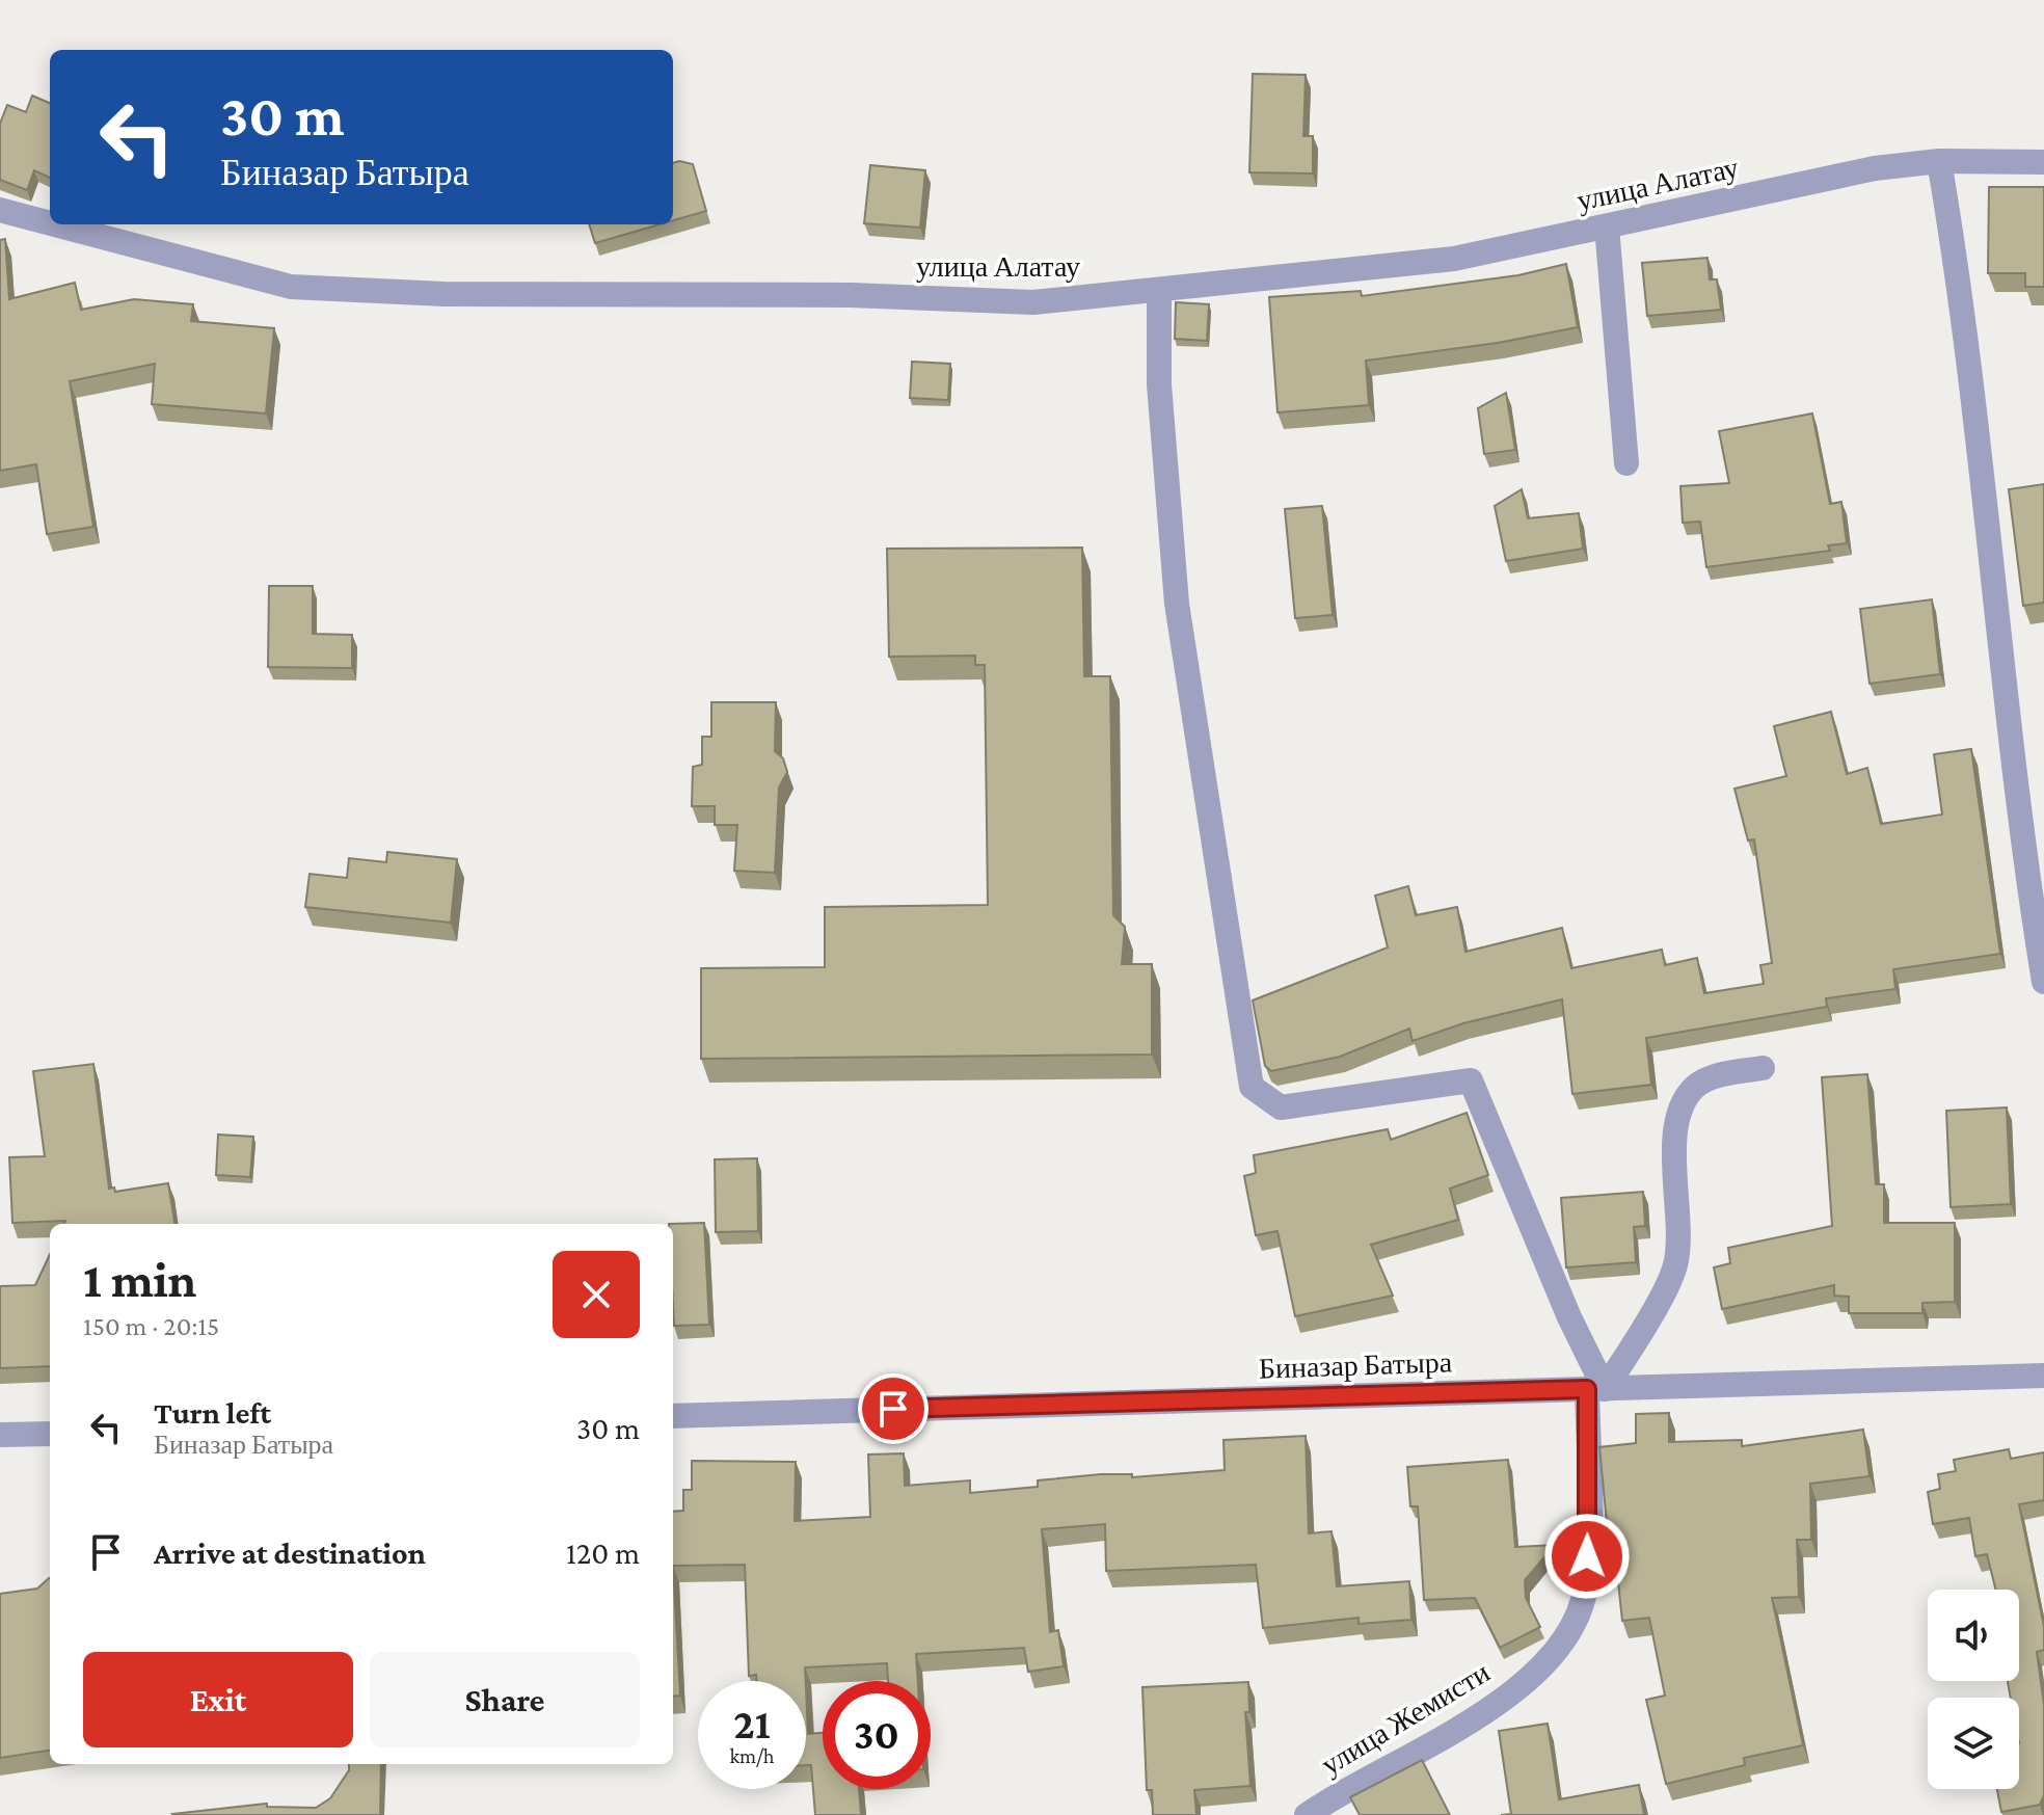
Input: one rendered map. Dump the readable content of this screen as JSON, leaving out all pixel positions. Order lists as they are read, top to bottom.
{
  "streets": {
    "street": ["улица Алатау", "Биназар Батыра", "улица Жемисти"]
  },
  "crossings": [
    ["Биназар Батыра", "улица Жемисти"]
  ],
  "page": {
    "turn": ["30 m", "Биназар Батыра"],
    "heading": ["1 min", "150 m · 20:15"],
    "list": [
      {
        "name": "Turn left",
        "note": "Биназар Батыра",
        "value": "30 m"
      },
      {
        "name": "Arrive at destination",
        "value": "120 m"
      }
    ],
    "buttons": ["Exit", "Share"],
    "speed": "21 km/h",
    "limit": "30"
  }
}
